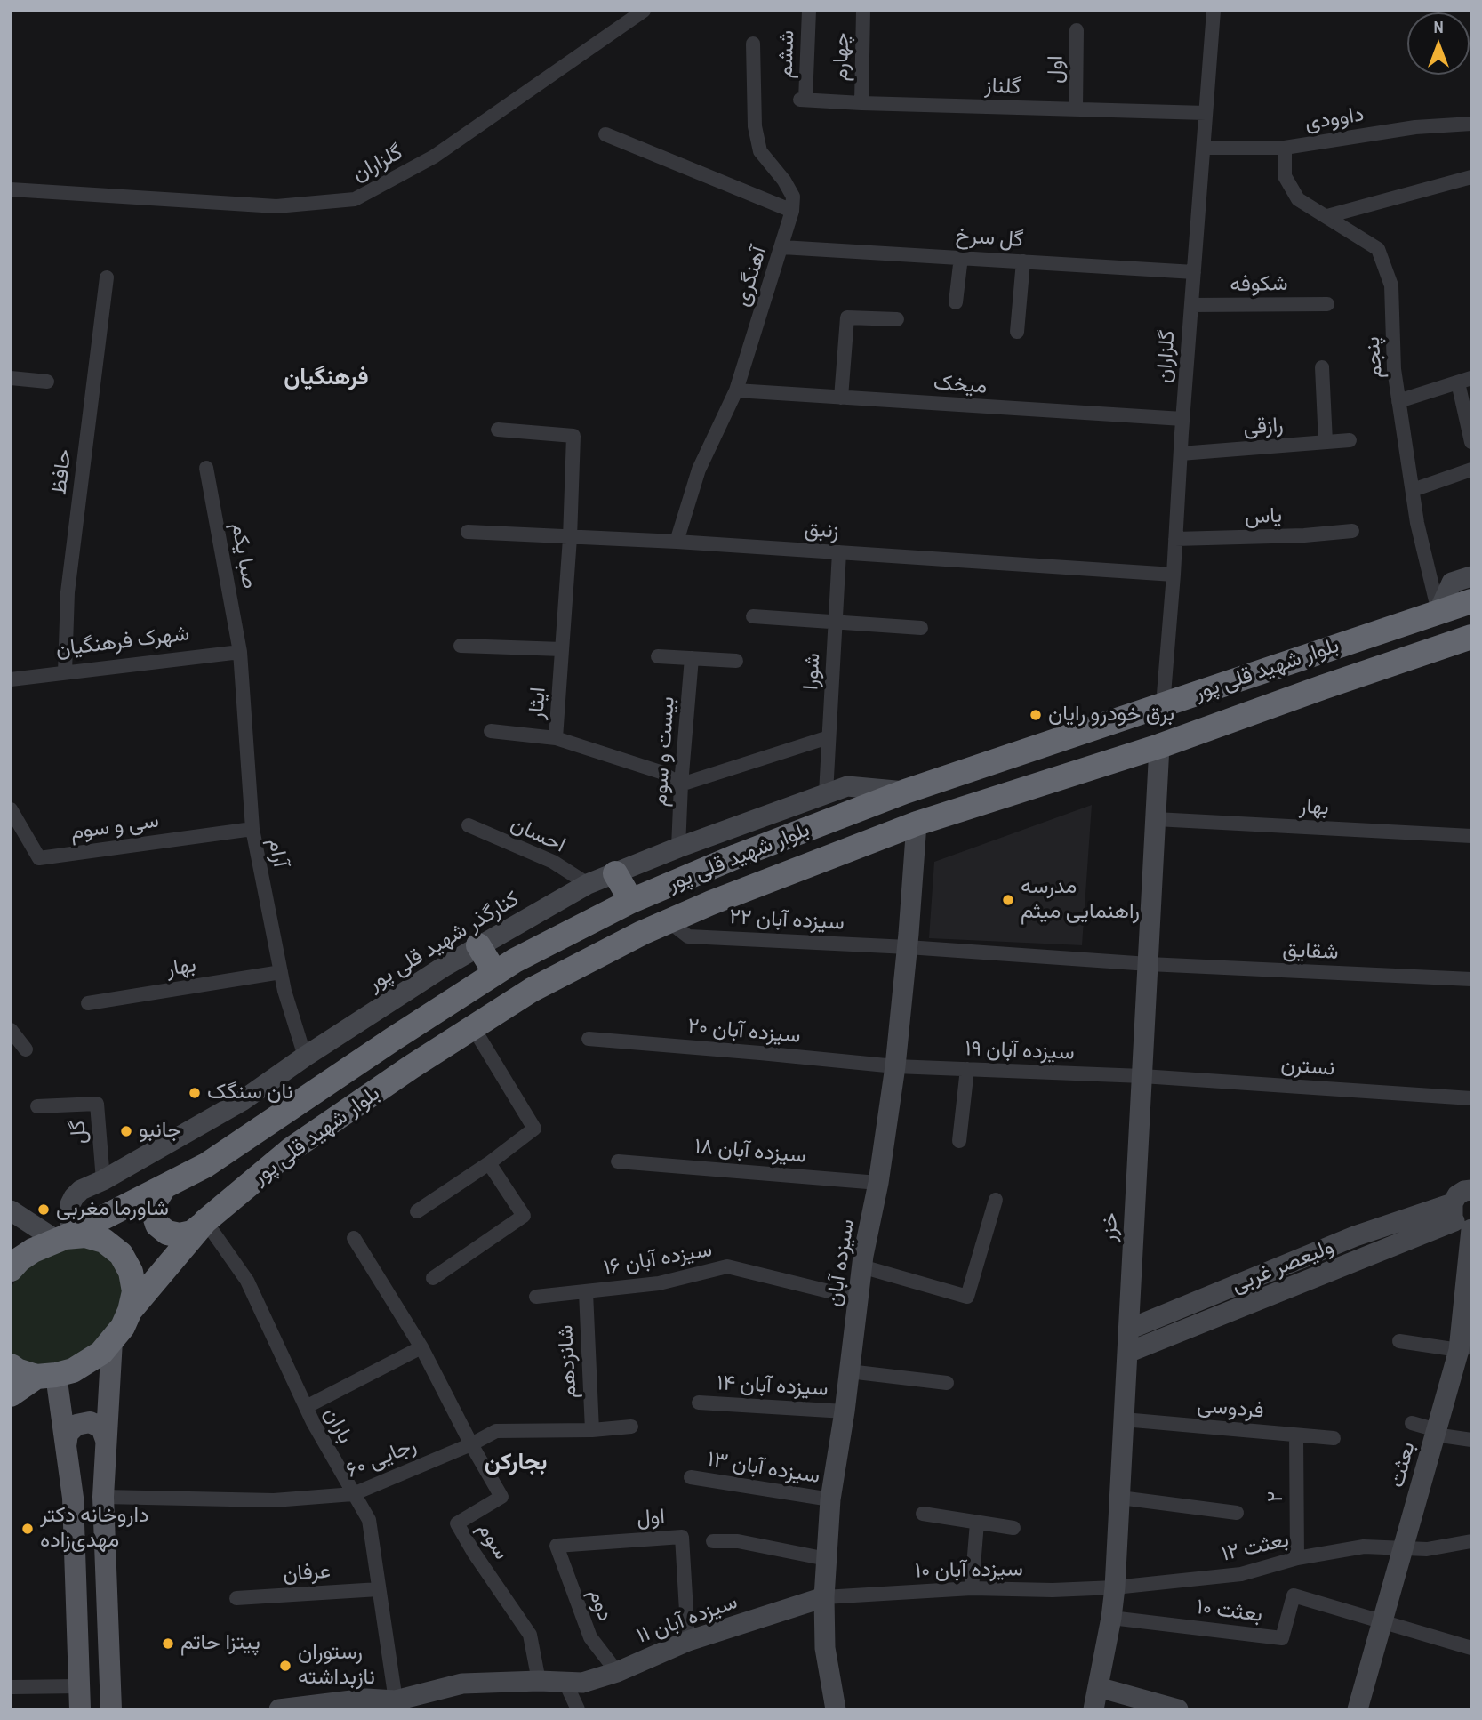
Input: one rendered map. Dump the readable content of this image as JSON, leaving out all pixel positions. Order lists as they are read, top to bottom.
{
  "streets": {
    "highway": ["بلوار شهید قلی پور"],
    "street": [
      "ششم",
      "چهارم",
      "اول",
      "گلناز",
      "داوودی",
      "گلزاران",
      "گل سرخ",
      "آهنگری",
      "شکوفه",
      "پنجم",
      "میخک",
      "رازقی",
      "حافظ",
      "یاس",
      "زنبق",
      "صبا یکم",
      "شهرک فرهنگیان",
      "شورا",
      "ایثار",
      "بیست و سوم",
      "بهار",
      "سی و سوم",
      "احسان",
      "آرام",
      "سیزده آبان ۲۲",
      "کنارگذر شهید قلی پور",
      "شقایق",
      "سیزده آبان ۲۰",
      "سیزده آبان ۱۹",
      "نسترن",
      "گل",
      "سیزده آبان ۱۸",
      "خزر",
      "سیزده آبان ۱۶",
      "سیزده آبان",
      "ولیعصر غربی",
      "شانزدهم",
      "سیزده آبان ۱۴",
      "فردوسی",
      "باران",
      "رجایی ۶۰",
      "بعثت",
      "سیزده آبان ۱۳",
      "۲",
      "سوم",
      "بعثت ۱۲",
      "سیزده آبان ‍۱۰",
      "عرفان",
      "دوم",
      "بعثت ۱۰",
      "سیزده آبان ۱۱"
    ]
  },
  "crossings": [
    ["ششم", "گلناز"],
    ["چهارم", "گلناز"],
    ["اول", "گلناز"],
    ["اول", "دوم"],
    ["اول", "سیزده آبان ۱۱"],
    ["گلناز", "گلزاران"],
    ["داوودی", "گلزاران"],
    ["داوودی", "پنجم"],
    ["گلزاران", "گل سرخ"],
    ["گلزاران", "شکوفه"],
    ["گلزاران", "میخک"],
    ["گلزاران", "رازقی"],
    ["گلزاران", "یاس"],
    ["گلزاران", "زنبق"],
    ["گلزاران", "بلوار شهید قلی پور"],
    ["گل سرخ", "آهنگری"],
    ["آهنگری", "میخک"],
    ["آهنگری", "زنبق"],
    ["پنجم", "بلوار شهید قلی پور"],
    ["حافظ", "شهرک فرهنگیان"],
    ["زنبق", "شورا"],
    ["زنبق", "ایثار"],
    ["صبا یکم", "شهرک فرهنگیان"],
    ["صبا یکم", "آرام"],
    ["شهرک فرهنگیان", "آرام"],
    ["بلوار شهید قلی پور", "سیزده آبان ۲۲"],
    ["بلوار شهید قلی پور", "کنارگذر شهید قلی پور"],
    ["بلوار شهید قلی پور", "خزر"],
    ["بلوار شهید قلی پور", "سیزده آبان"],
    ["بلوار شهید قلی پور", "باران"],
    ["شورا", "کنارگذر شهید قلی پور"],
    ["ایثار", "بیست و سوم"],
    ["بیست و سوم", "کنارگذر شهید قلی پور"],
    ["بهار", "آرام"],
    ["بهار", "خزر"],
    ["سی و سوم", "آرام"],
    ["احسان", "کنارگذر شهید قلی پور"],
    ["آرام", "کنارگذر شهید قلی پور"],
    ["سیزده آبان ۲۲", "شقایق"],
    ["سیزده آبان ۲۲", "خزر"],
    ["سیزده آبان ۲۲", "سیزده آبان"],
    ["کنارگذر شهید قلی پور", "گل"],
    ["شقایق", "خزر"],
    ["سیزده آبان ۲۰", "سیزده آبان ۱۹"],
    ["سیزده آبان ۲۰", "سیزده آبان"],
    ["سیزده آبان ۱۹", "نسترن"],
    ["سیزده آبان ۱۹", "خزر"],
    ["سیزده آبان ۱۹", "سیزده آبان"],
    ["نسترن", "خزر"],
    ["سیزده آبان ۱۸", "سیزده آبان"],
    ["خزر", "ولیعصر غربی"],
    ["خزر", "فردوسی"],
    ["خزر", "بعثت ۱۲"],
    ["خزر", "سیزده آبان ‍۱۰"],
    ["خزر", "بعثت ۱۰"],
    ["سیزده آبان ۱۶", "سیزده آبان"],
    ["سیزده آبان ۱۶", "شانزدهم"],
    ["سیزده آبان", "سیزده آبان ۱۴"],
    ["سیزده آبان", "سیزده آبان ۱۳"],
    ["سیزده آبان", "سیزده آبان ‍۱۰"],
    ["سیزده آبان", "سیزده آبان ۱۱"],
    ["ولیعصر غربی", "بعثت"],
    ["شانزدهم", "رجایی ۶۰"],
    ["فردوسی", "۲"],
    ["باران", "رجایی ۶۰"],
    ["باران", "عرفان"],
    ["باران", "سیزده آبان ۱۱"],
    ["رجایی ۶۰", "سوم"],
    ["بعثت", "بعثت ۱۲"],
    ["بعثت", "بعثت ۱۰"],
    ["۲", "بعثت ۱۲"],
    ["سوم", "سیزده آبان ۱۱"],
    ["بعثت ۱۲", "سیزده آبان ‍۱۰"],
    ["سیزده آبان ‍۱۰", "سیزده آبان ۱۱"],
    ["دوم", "سیزده آبان ۱۱"]
  ],
  "districts": ["فرهنگیان", "بجارکن"],
  "places": [
    "برق خودرو رایان",
    "مدرسه راهنمایی میثم",
    "نان سنگک",
    "جانبو",
    "شاورما مغربی",
    "داروخانه دکتر مهدی‌زاده",
    "پیتزا حاتم",
    "رستوران نازبداشته"
  ],
  "north": "top"
}
